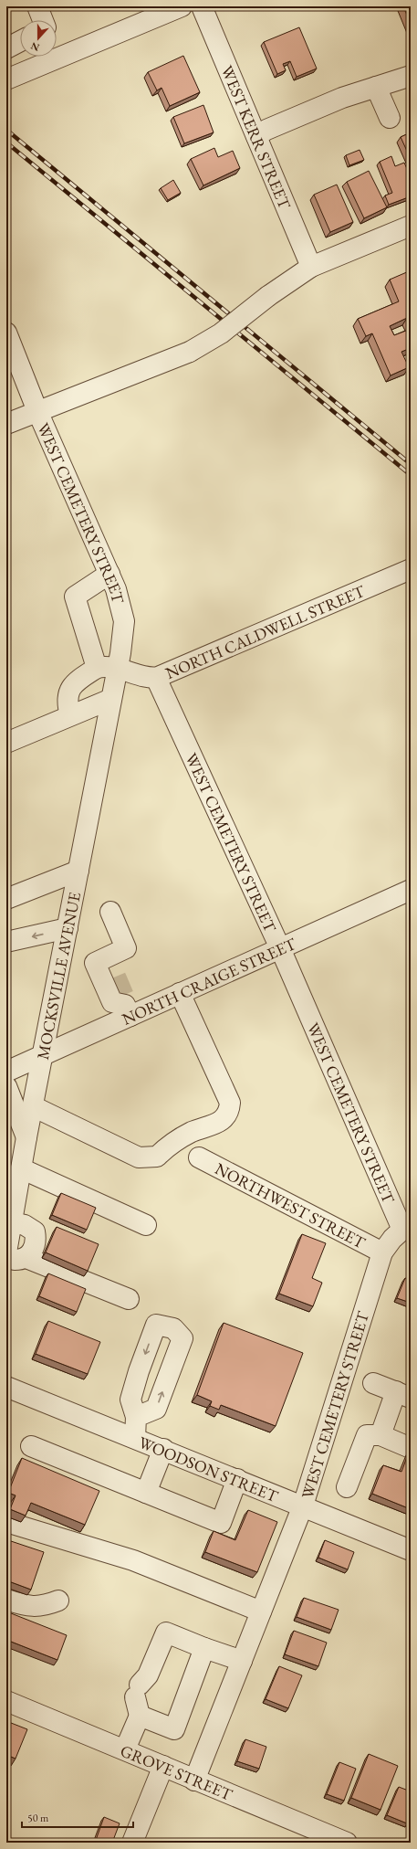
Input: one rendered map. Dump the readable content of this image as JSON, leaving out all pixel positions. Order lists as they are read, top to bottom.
{
  "streets": {
    "street": [
      "WEST KERR STREET",
      "WEST CEMETERY STREET",
      "NORTH CALDWELL STREET",
      "MOCKSVILLE AVENUE",
      "NORTH CRAIGE STREET",
      "NORTHWEST STREET",
      "WOODSON STREET",
      "GROVE STREET"
    ]
  },
  "crossings": [
    ["WEST CEMETERY STREET", "NORTH CALDWELL STREET"],
    ["WEST CEMETERY STREET", "MOCKSVILLE AVENUE"],
    ["WEST CEMETERY STREET", "NORTH CRAIGE STREET"],
    ["WEST CEMETERY STREET", "NORTHWEST STREET"],
    ["WEST CEMETERY STREET", "WOODSON STREET"],
    ["WEST CEMETERY STREET", "GROVE STREET"],
    ["MOCKSVILLE AVENUE", "NORTH CRAIGE STREET"]
  ],
  "scale_bar": "50 m",
  "north": "bottom"
}
